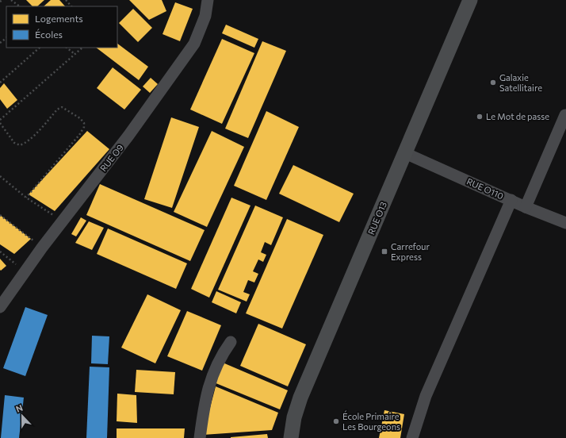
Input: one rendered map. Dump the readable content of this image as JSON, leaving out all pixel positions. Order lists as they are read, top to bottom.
{
  "streets": {
    "main road": ["RUE O13"],
    "street": ["RUE O9", "RUE O110"]
  },
  "crossings": [
    ["RUE O110", "RUE O13"]
  ],
  "places": {
    "other": ["Galaxie Satellitaire", "Le Mot de passe", "École Primaire Les Bourgeons"],
    "transit": ["Carrefour Express"]
  },
  "legend": ["Logements", "Écoles"],
  "north": "top"
}
